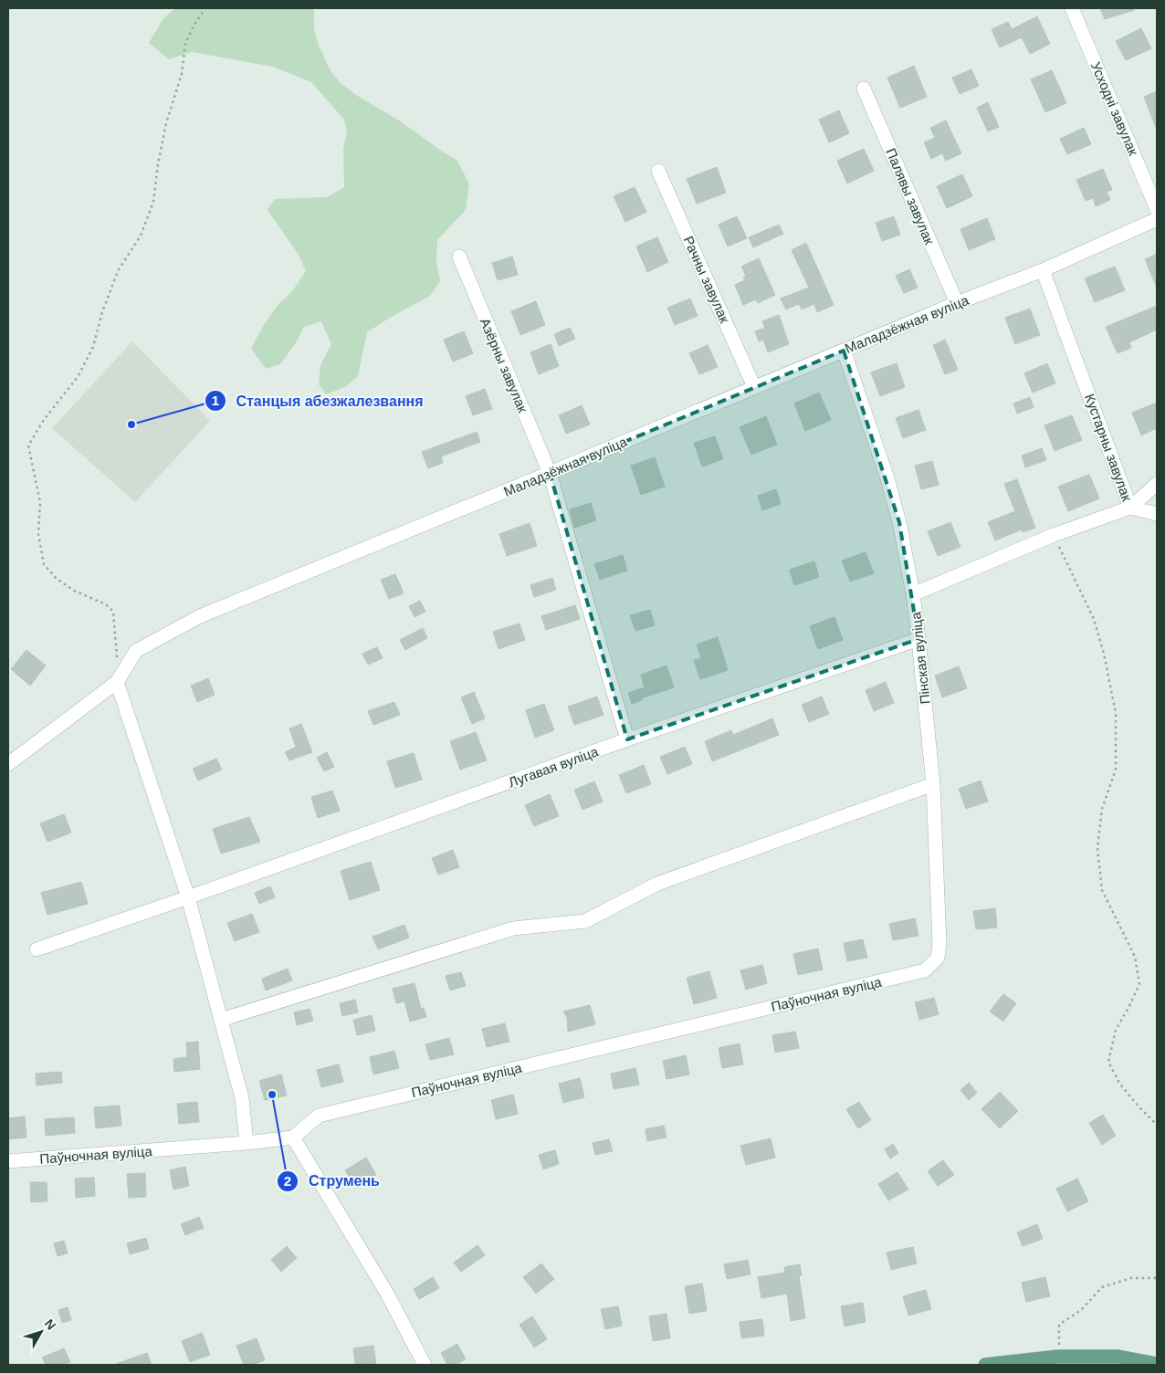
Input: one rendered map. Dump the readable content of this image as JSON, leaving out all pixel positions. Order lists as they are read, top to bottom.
{
  "streets": {
    "street": [
      "Усходні завулак",
      "Палявы завулак",
      "Рачны завулак",
      "Маладзёжная вуліца",
      "Азёрны завулак",
      "Кустарны завулак",
      "Пінская вуліца",
      "Лугавая вуліца",
      "Паўночная вуліца"
    ]
  },
  "crossings": [
    ["Палявы завулак", "Маладзёжная вуліца"],
    ["Рачны завулак", "Маладзёжная вуліца"],
    ["Маладзёжная вуліца", "Азёрны завулак"],
    ["Маладзёжная вуліца", "Кустарны завулак"],
    ["Маладзёжная вуліца", "Пінская вуліца"],
    ["Азёрны завулак", "Лугавая вуліца"],
    ["Кустарны завулак", "Пінская вуліца"],
    ["Пінская вуліца", "Лугавая вуліца"],
    ["Пінская вуліца", "Паўночная вуліца"]
  ],
  "places": ["Станцыя абезжалезвання", "Струмень"],
  "north": "top right"
}
